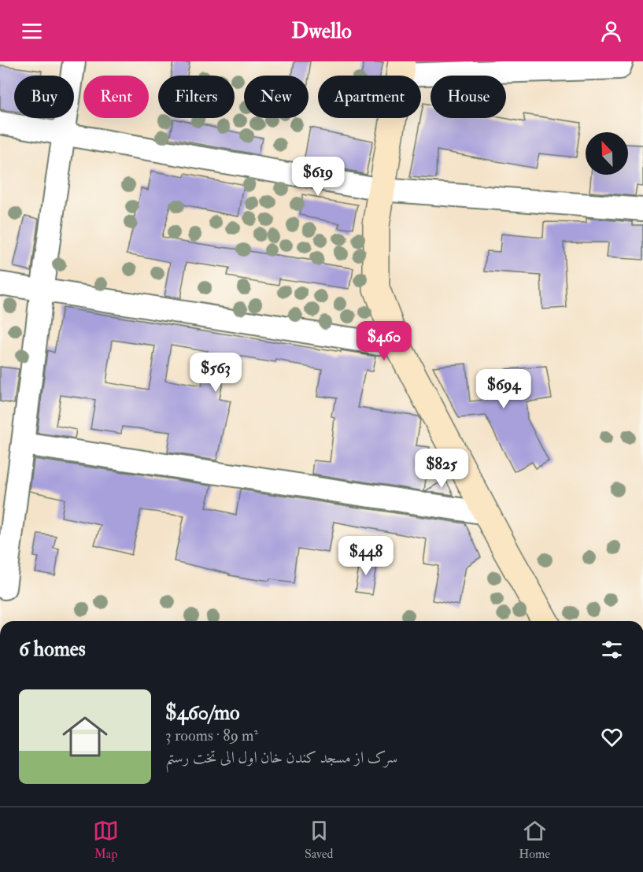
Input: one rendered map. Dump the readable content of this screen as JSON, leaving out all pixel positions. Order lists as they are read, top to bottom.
{
  "north": "top left",
  "page": {
    "header": "Dwello",
    "chip": [
      "Buy",
      "Rent",
      "Filters",
      "New",
      "Apartment",
      "House"
    ],
    "price": [
      "$619",
      "$460",
      "$563",
      "$694",
      "$825",
      "$448"
    ],
    "heading": "6 homes",
    "list": [
      {
        "name": "$460/mo",
        "note": "3 rooms · 89 m² · سرک از مسجد کندن خان اول الی تخت رستم"
      }
    ],
    "tabs": ["Map", "Saved", "Home"]
  }
}
